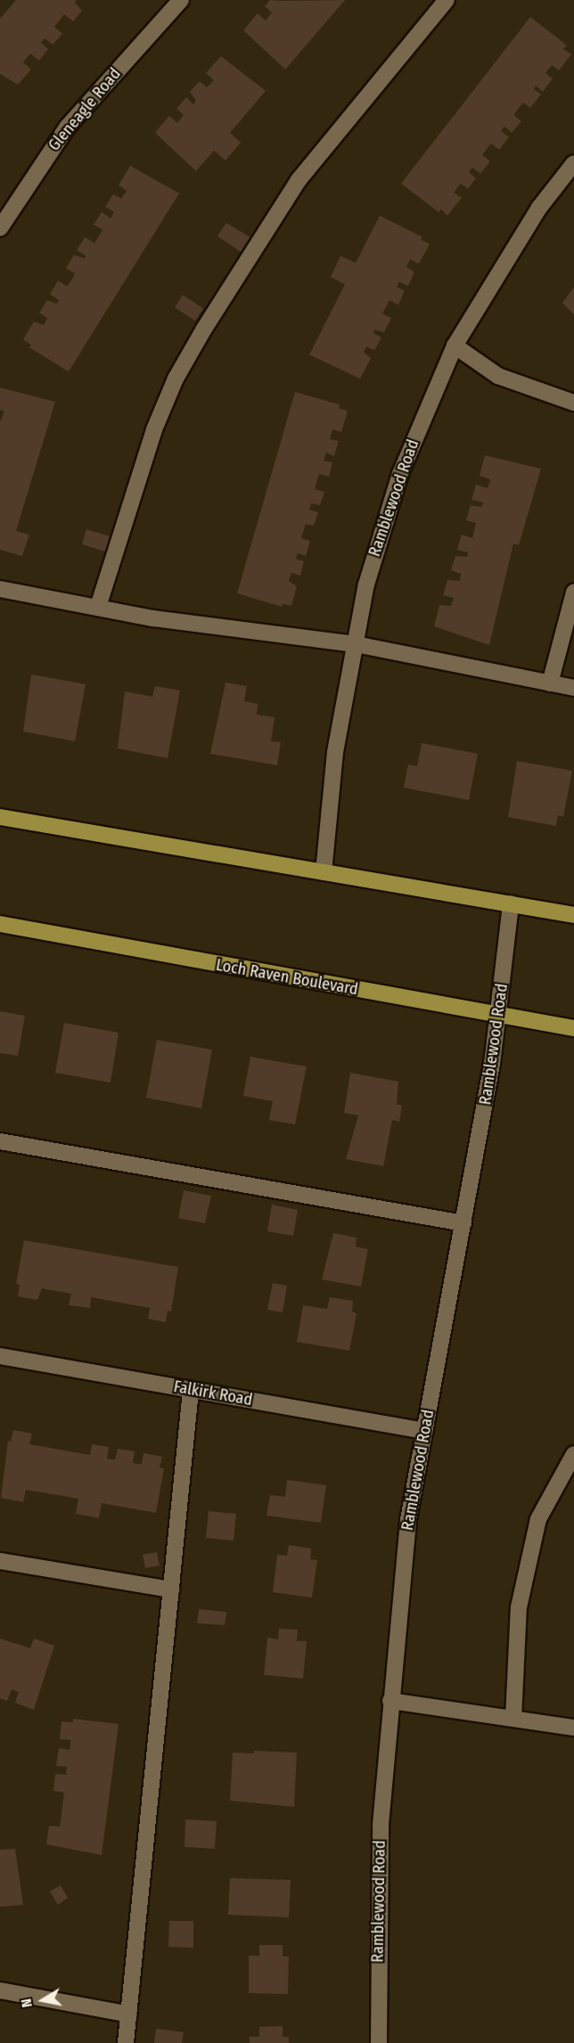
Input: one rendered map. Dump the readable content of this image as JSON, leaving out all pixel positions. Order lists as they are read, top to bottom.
{
  "streets": {
    "main road": ["Loch Raven Boulevard"],
    "street": ["Gleneagle Road", "Ramblewood Road", "Falkirk Road"]
  },
  "crossings": [
    ["Ramblewood Road", "Loch Raven Boulevard"],
    ["Ramblewood Road", "Falkirk Road"]
  ],
  "north": "left"
}
